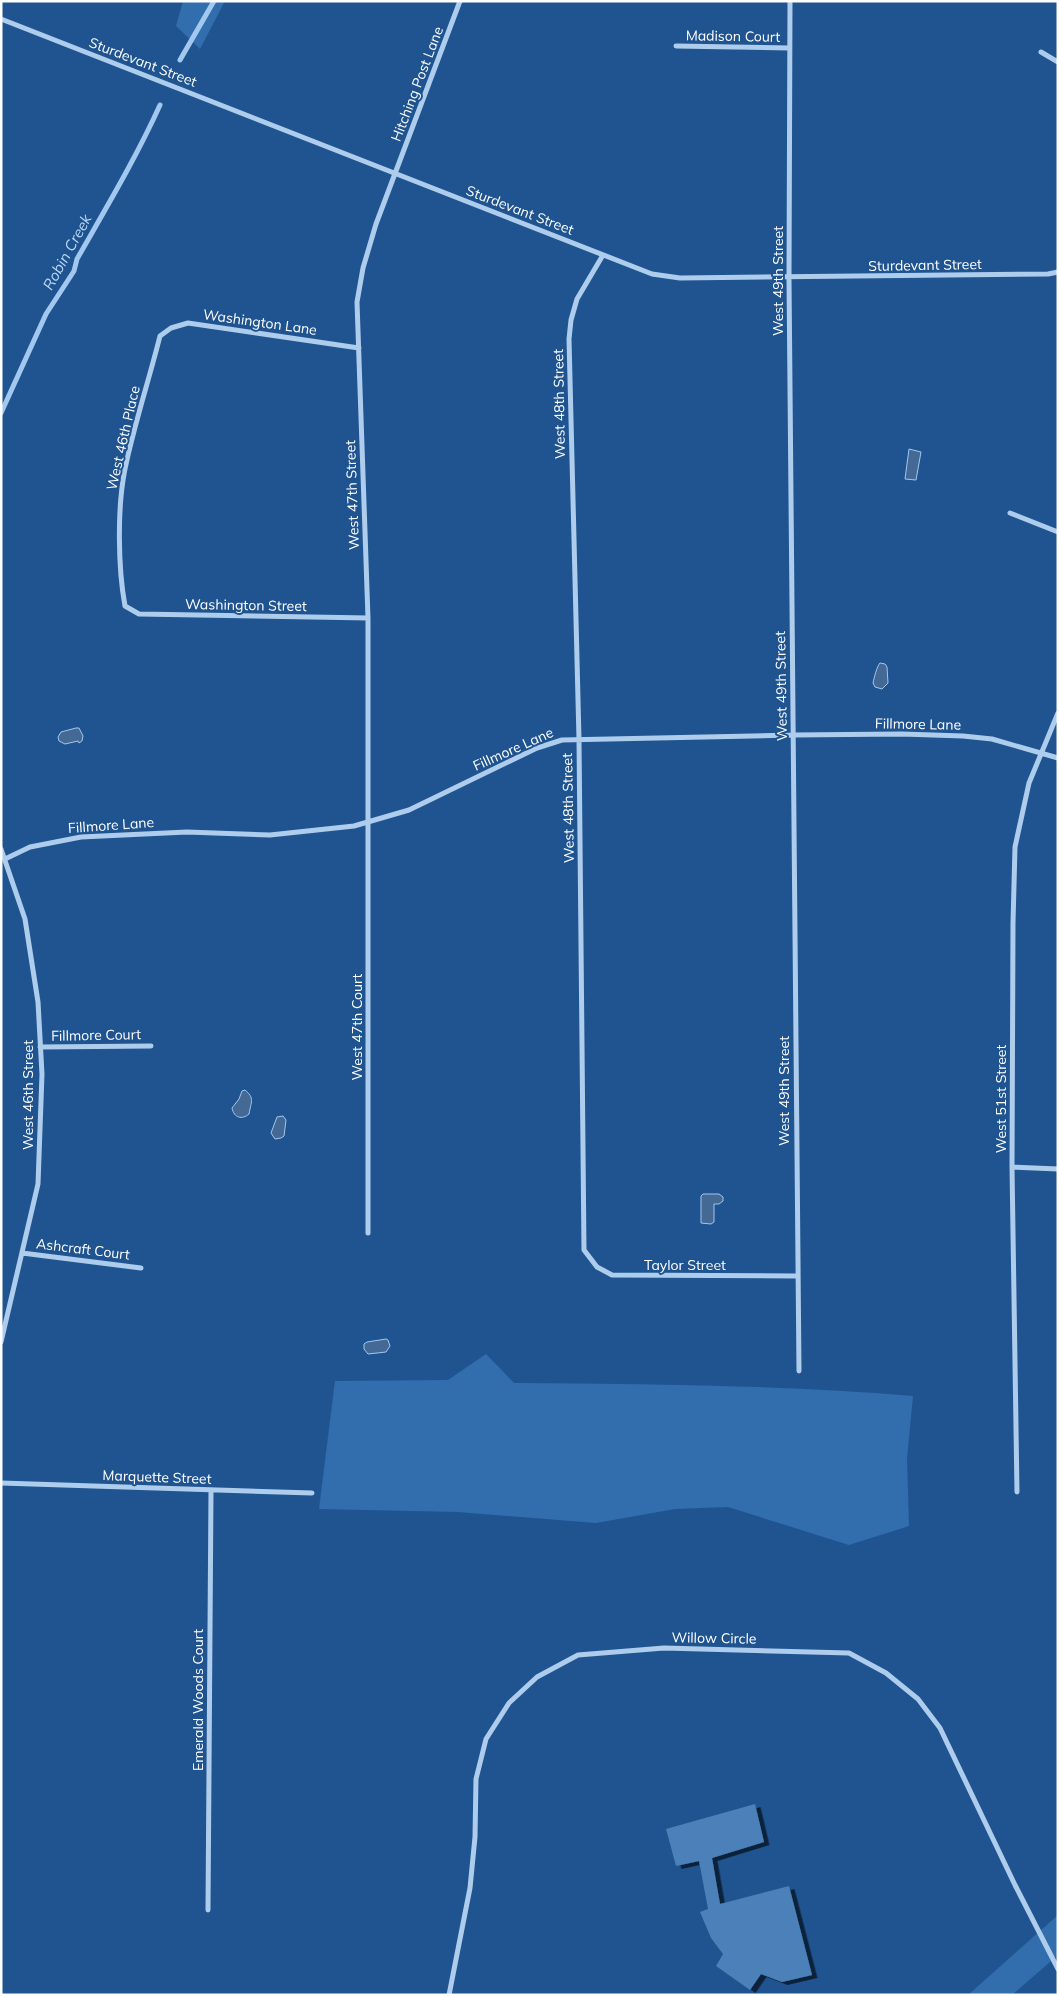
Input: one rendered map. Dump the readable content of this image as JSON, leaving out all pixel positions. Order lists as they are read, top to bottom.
{
  "streets": {
    "street": [
      "Madison Court",
      "Sturdevant Street",
      "Hitching Post Lane",
      "West 49th Street",
      "Washington Lane",
      "West 48th Street",
      "West 46th Place",
      "West 47th Street",
      "Washington Street",
      "Fillmore Lane",
      "West 47th Court",
      "Fillmore Court",
      "West 46th Street",
      "West 51st Street",
      "Ashcraft Court",
      "Taylor Street",
      "Marquette Street",
      "Willow Circle",
      "Emerald Woods Court"
    ]
  },
  "crossings": [
    ["Madison Court", "West 49th Street"],
    ["Sturdevant Street", "Hitching Post Lane"],
    ["Sturdevant Street", "West 49th Street"],
    ["Sturdevant Street", "West 48th Street"],
    ["Sturdevant Street", "West 47th Street"],
    ["Hitching Post Lane", "West 47th Street"],
    ["West 49th Street", "Fillmore Lane"],
    ["West 49th Street", "Taylor Street"],
    ["Washington Lane", "West 46th Place"],
    ["Washington Lane", "West 47th Street"],
    ["West 48th Street", "Fillmore Lane"],
    ["West 48th Street", "Taylor Street"],
    ["West 46th Place", "Washington Street"],
    ["West 47th Street", "Washington Street"],
    ["West 47th Street", "Fillmore Lane"],
    ["West 47th Street", "West 47th Court"],
    ["Fillmore Lane", "West 47th Court"],
    ["Fillmore Lane", "West 46th Street"],
    ["Fillmore Lane", "West 51st Street"],
    ["Fillmore Court", "West 46th Street"],
    ["West 46th Street", "Ashcraft Court"],
    ["Marquette Street", "Emerald Woods Court"]
  ],
  "water": ["Robin Creek"]
}
